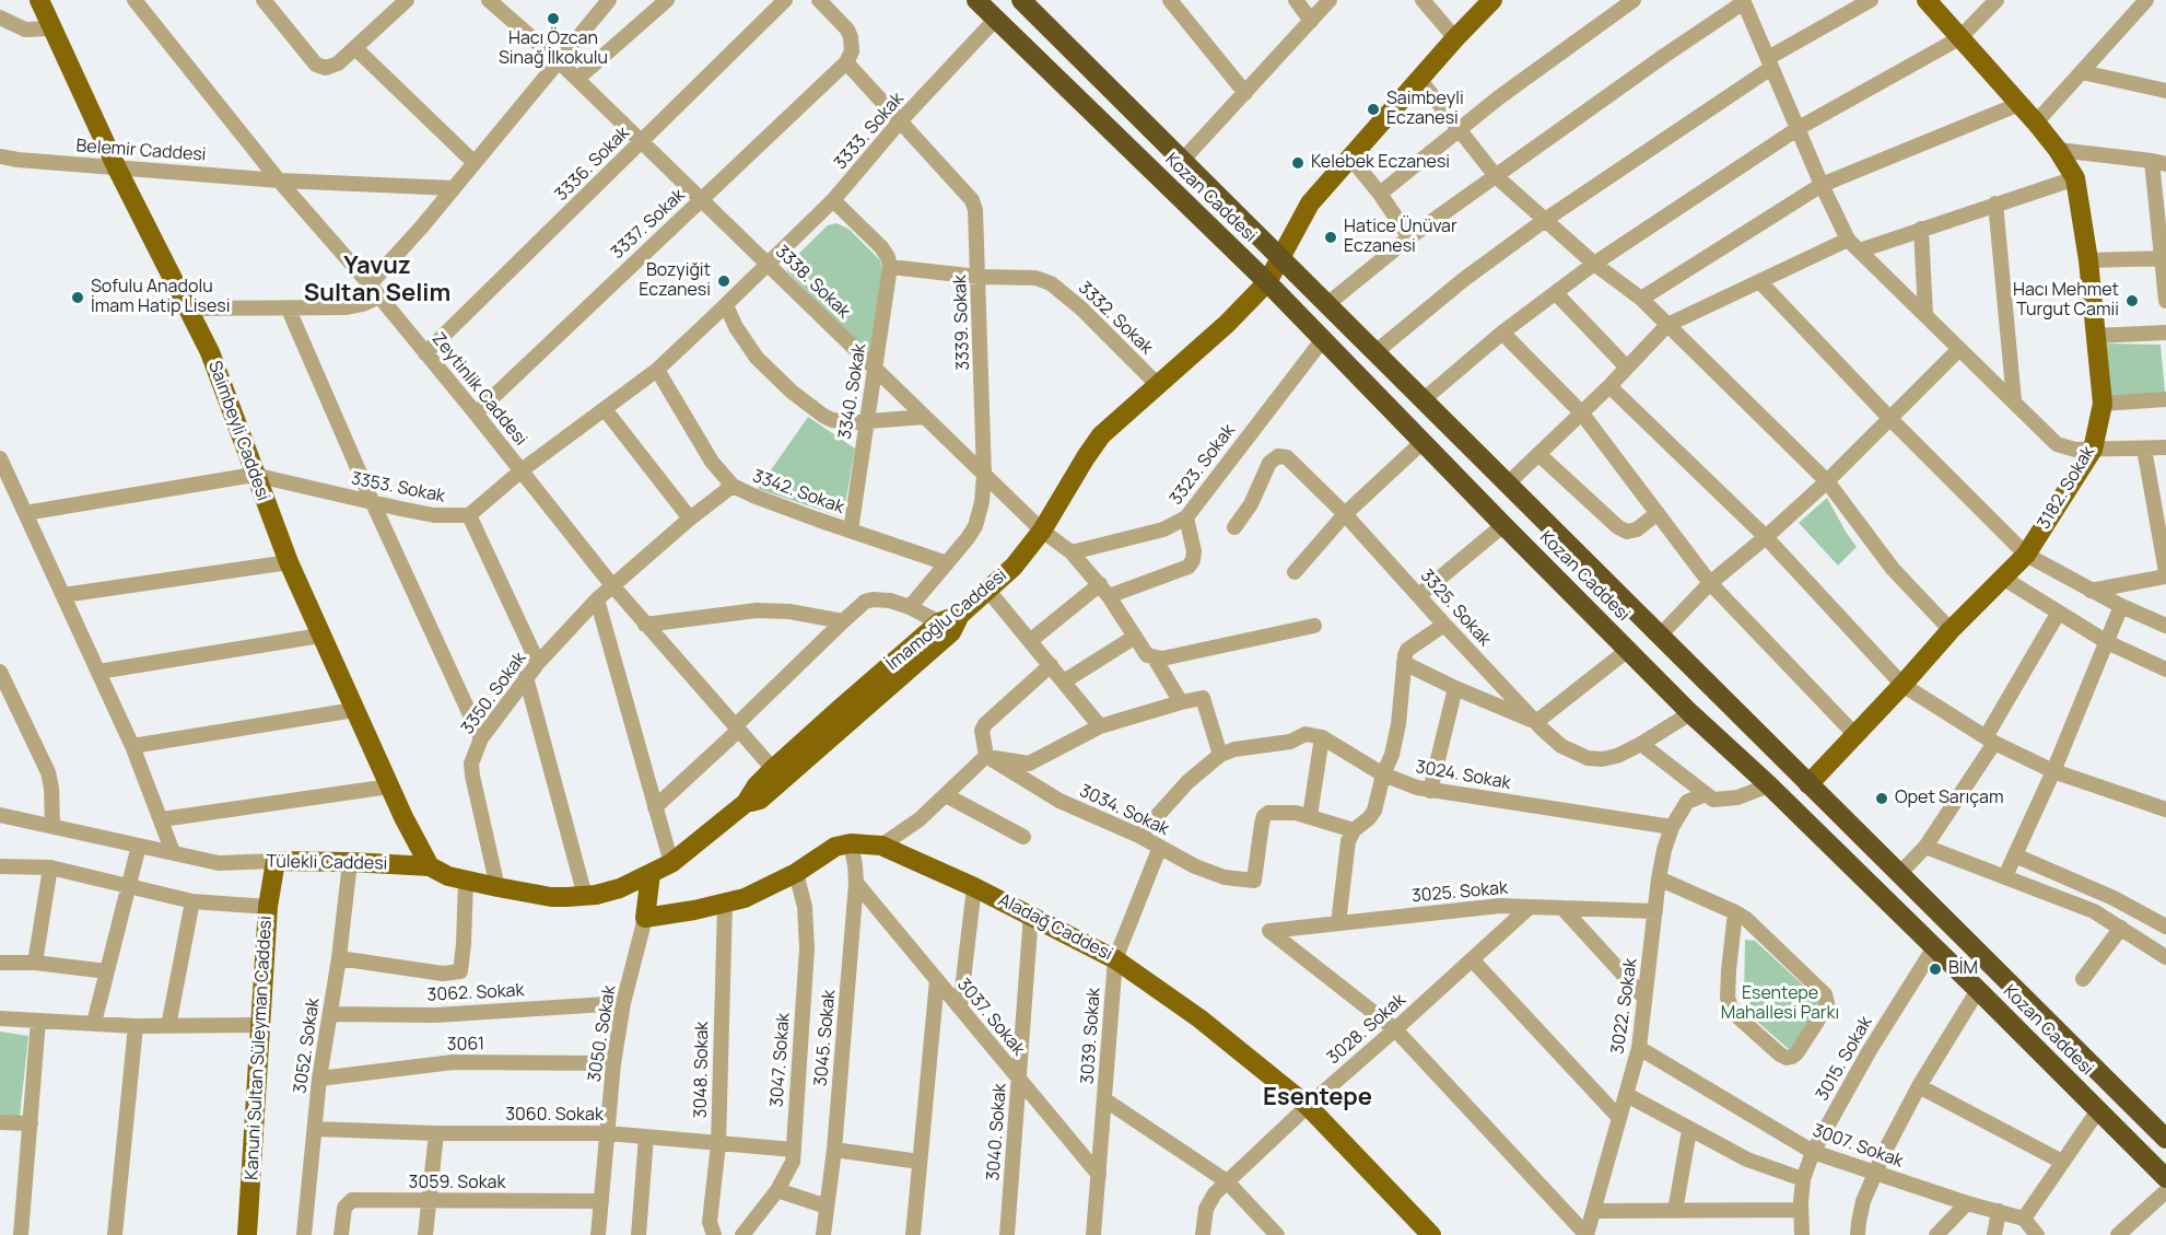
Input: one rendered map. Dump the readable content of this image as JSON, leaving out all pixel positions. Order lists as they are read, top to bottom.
{
  "streets": {
    "highway": ["Kozan Caddesi"],
    "main road": [
      "Saimbeyli Caddesi",
      "3182. Sokak",
      "İmamoğlu Caddesi",
      "Tülekli Caddesi",
      "Aladağ Caddesi",
      "Kanuni Sultan Süleyman Caddesi"
    ],
    "street": [
      "3333. Sokak",
      "Belemir Caddesi",
      "3336. Sokak",
      "3337. Sokak",
      "3338. Sokak",
      "3332. Sokak",
      "3339. Sokak",
      "Zeytinlik Caddesi",
      "3340. Sokak",
      "3323. Sokak",
      "3353. Sokak",
      "3342. Sokak",
      "3325. Sokak",
      "3350. Sokak",
      "3024. Sokak",
      "3034. Sokak",
      "3025. Sokak",
      "3062. Sokak",
      "3022. Sokak",
      "3037. Sokak",
      "3028. Sokak",
      "3050. Sokak",
      "3039. Sokak",
      "3045. Sokak",
      "3061",
      "3052. Sokak",
      "3015. Sokak",
      "3047. Sokak",
      "3048. Sokak",
      "3060. Sokak",
      "3040. Sokak",
      "3007. Sokak",
      "3059. Sokak"
    ]
  },
  "crossings": [
    ["3333. Sokak", "Kozan Caddesi"],
    ["3333. Sokak", "3338. Sokak"],
    ["3333. Sokak", "3339. Sokak"],
    ["3333. Sokak", "Zeytinlik Caddesi"],
    ["3333. Sokak", "3342. Sokak"],
    ["Belemir Caddesi", "Zeytinlik Caddesi"],
    ["Belemir Caddesi", "Saimbeyli Caddesi"],
    ["3336. Sokak", "3338. Sokak"],
    ["3336. Sokak", "Zeytinlik Caddesi"],
    ["Kozan Caddesi", "3323. Sokak"],
    ["Kozan Caddesi", "3182. Sokak"],
    ["Kozan Caddesi", "3325. Sokak"],
    ["Kozan Caddesi", "İmamoğlu Caddesi"],
    ["Kozan Caddesi", "3015. Sokak"],
    ["3337. Sokak", "3338. Sokak"],
    ["3337. Sokak", "3339. Sokak"],
    ["3337. Sokak", "Zeytinlik Caddesi"],
    ["3338. Sokak", "3339. Sokak"],
    ["3338. Sokak", "3340. Sokak"],
    ["3338. Sokak", "3323. Sokak"],
    ["3338. Sokak", "3342. Sokak"],
    ["3338. Sokak", "İmamoğlu Caddesi"],
    ["3332. Sokak", "3339. Sokak"],
    ["3332. Sokak", "3340. Sokak"],
    ["3332. Sokak", "İmamoğlu Caddesi"],
    ["3339. Sokak", "3340. Sokak"],
    ["3339. Sokak", "3342. Sokak"],
    ["Zeytinlik Caddesi", "İmamoğlu Caddesi"],
    ["Zeytinlik Caddesi", "3350. Sokak"],
    ["3340. Sokak", "3342. Sokak"],
    ["Saimbeyli Caddesi", "3353. Sokak"],
    ["Saimbeyli Caddesi", "Tülekli Caddesi"],
    ["3342. Sokak", "3350. Sokak"],
    ["İmamoğlu Caddesi", "Tülekli Caddesi"],
    ["3350. Sokak", "Tülekli Caddesi"],
    ["3024. Sokak", "3022. Sokak"],
    ["3034. Sokak", "3039. Sokak"],
    ["Tülekli Caddesi", "3062. Sokak"],
    ["Tülekli Caddesi", "3052. Sokak"],
    ["Tülekli Caddesi", "Kanuni Sultan Süleyman Caddesi"],
    ["3025. Sokak", "3022. Sokak"],
    ["3025. Sokak", "3028. Sokak"],
    ["Aladağ Caddesi", "3028. Sokak"],
    ["Aladağ Caddesi", "3050. Sokak"],
    ["Aladağ Caddesi", "3039. Sokak"],
    ["Aladağ Caddesi", "3045. Sokak"],
    ["Aladağ Caddesi", "3047. Sokak"],
    ["Aladağ Caddesi", "3048. Sokak"],
    ["Aladağ Caddesi", "3040. Sokak"],
    ["3062. Sokak", "3050. Sokak"],
    ["3062. Sokak", "3052. Sokak"],
    ["3022. Sokak", "3007. Sokak"],
    ["3037. Sokak", "3039. Sokak"],
    ["3037. Sokak", "3045. Sokak"],
    ["3037. Sokak", "3040. Sokak"],
    ["3050. Sokak", "3061"],
    ["3050. Sokak", "3060. Sokak"],
    ["3050. Sokak", "3059. Sokak"],
    ["3061", "3052. Sokak"],
    ["3052. Sokak", "3060. Sokak"],
    ["3015. Sokak", "3007. Sokak"],
    ["3047. Sokak", "3060. Sokak"],
    ["3048. Sokak", "3060. Sokak"]
  ],
  "districts": ["Yavuz Sultan Selim", "Esentepe"],
  "parks": ["Esentepe Mahallesi Parkı"],
  "places": [
    "Hacı Özcan Sinağ İlkokulu",
    "Saimbeyli Eczanesi",
    "Kelebek Eczanesi",
    "Hatice Ünüvar Eczanesi",
    "Bozyiğit Eczanesi",
    "Sofulu Anadolu İmam Hatip Lisesi",
    "Hacı Mehmet Turgut Camii",
    "Opet Sarıçam",
    "BİM"
  ]
}
